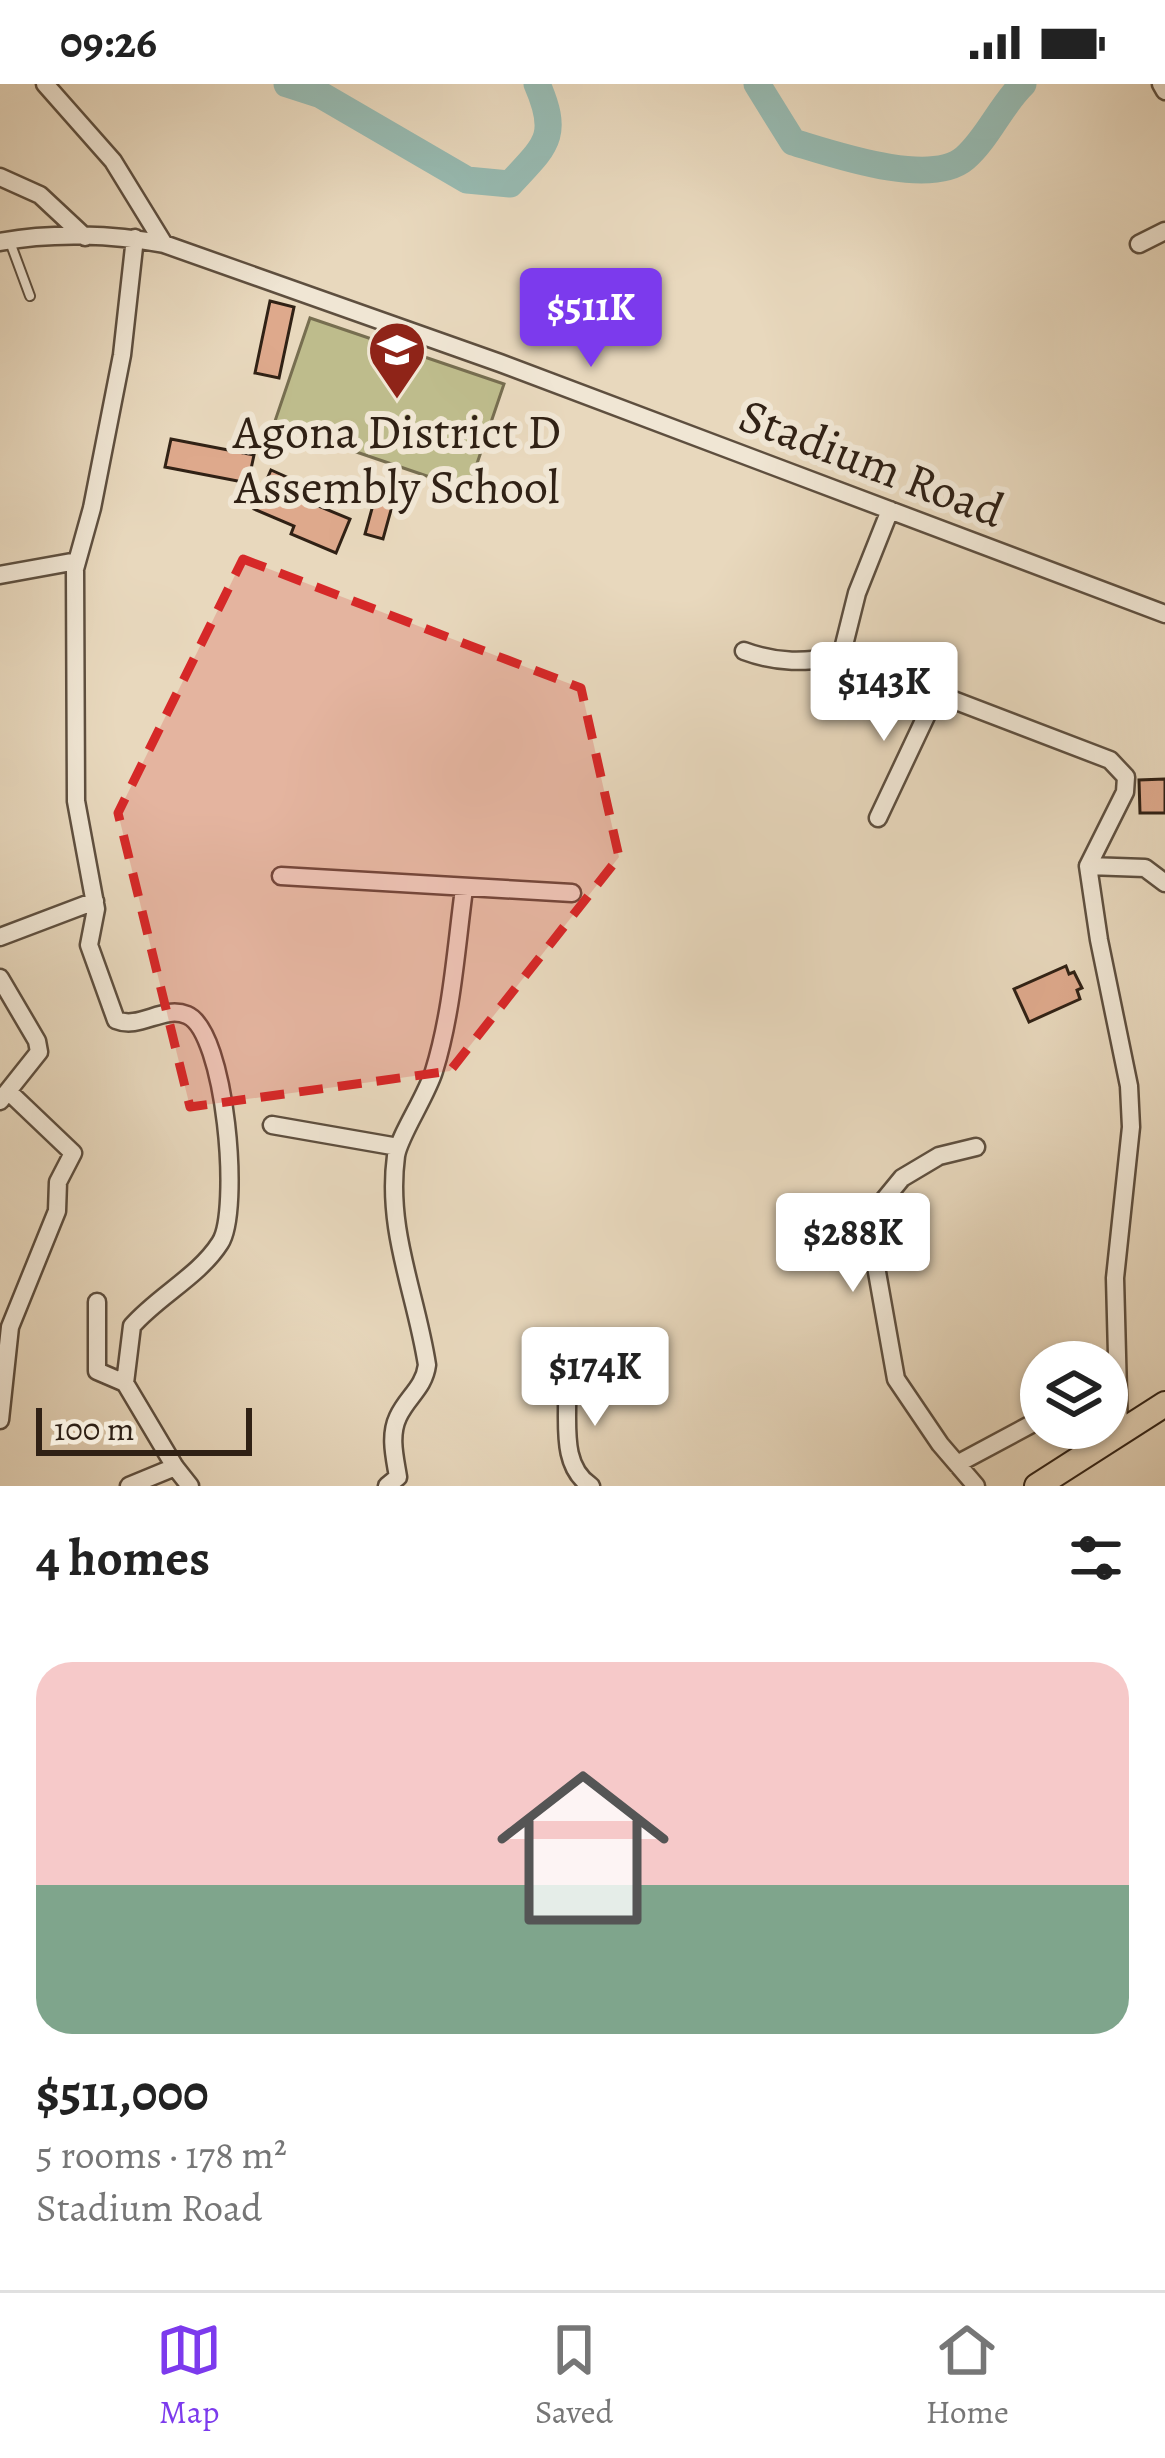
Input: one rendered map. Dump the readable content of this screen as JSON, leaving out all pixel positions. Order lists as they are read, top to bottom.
{
  "streets": {
    "street": ["Stadium Road"]
  },
  "places": {
    "school or university": ["Agona District D Assembly School"]
  },
  "scale_bar": "100 m",
  "page": {
    "status": "09:26",
    "price": [
      "$511K",
      "$143K",
      "$288K",
      "$174K"
    ],
    "scale": "100 m",
    "heading": "4 homes",
    "list": [
      {
        "name": "$511,000",
        "note": "5 rooms · 178 m² · Stadium Road"
      }
    ],
    "tabs": ["Map", "Saved", "Home"]
  }
}
